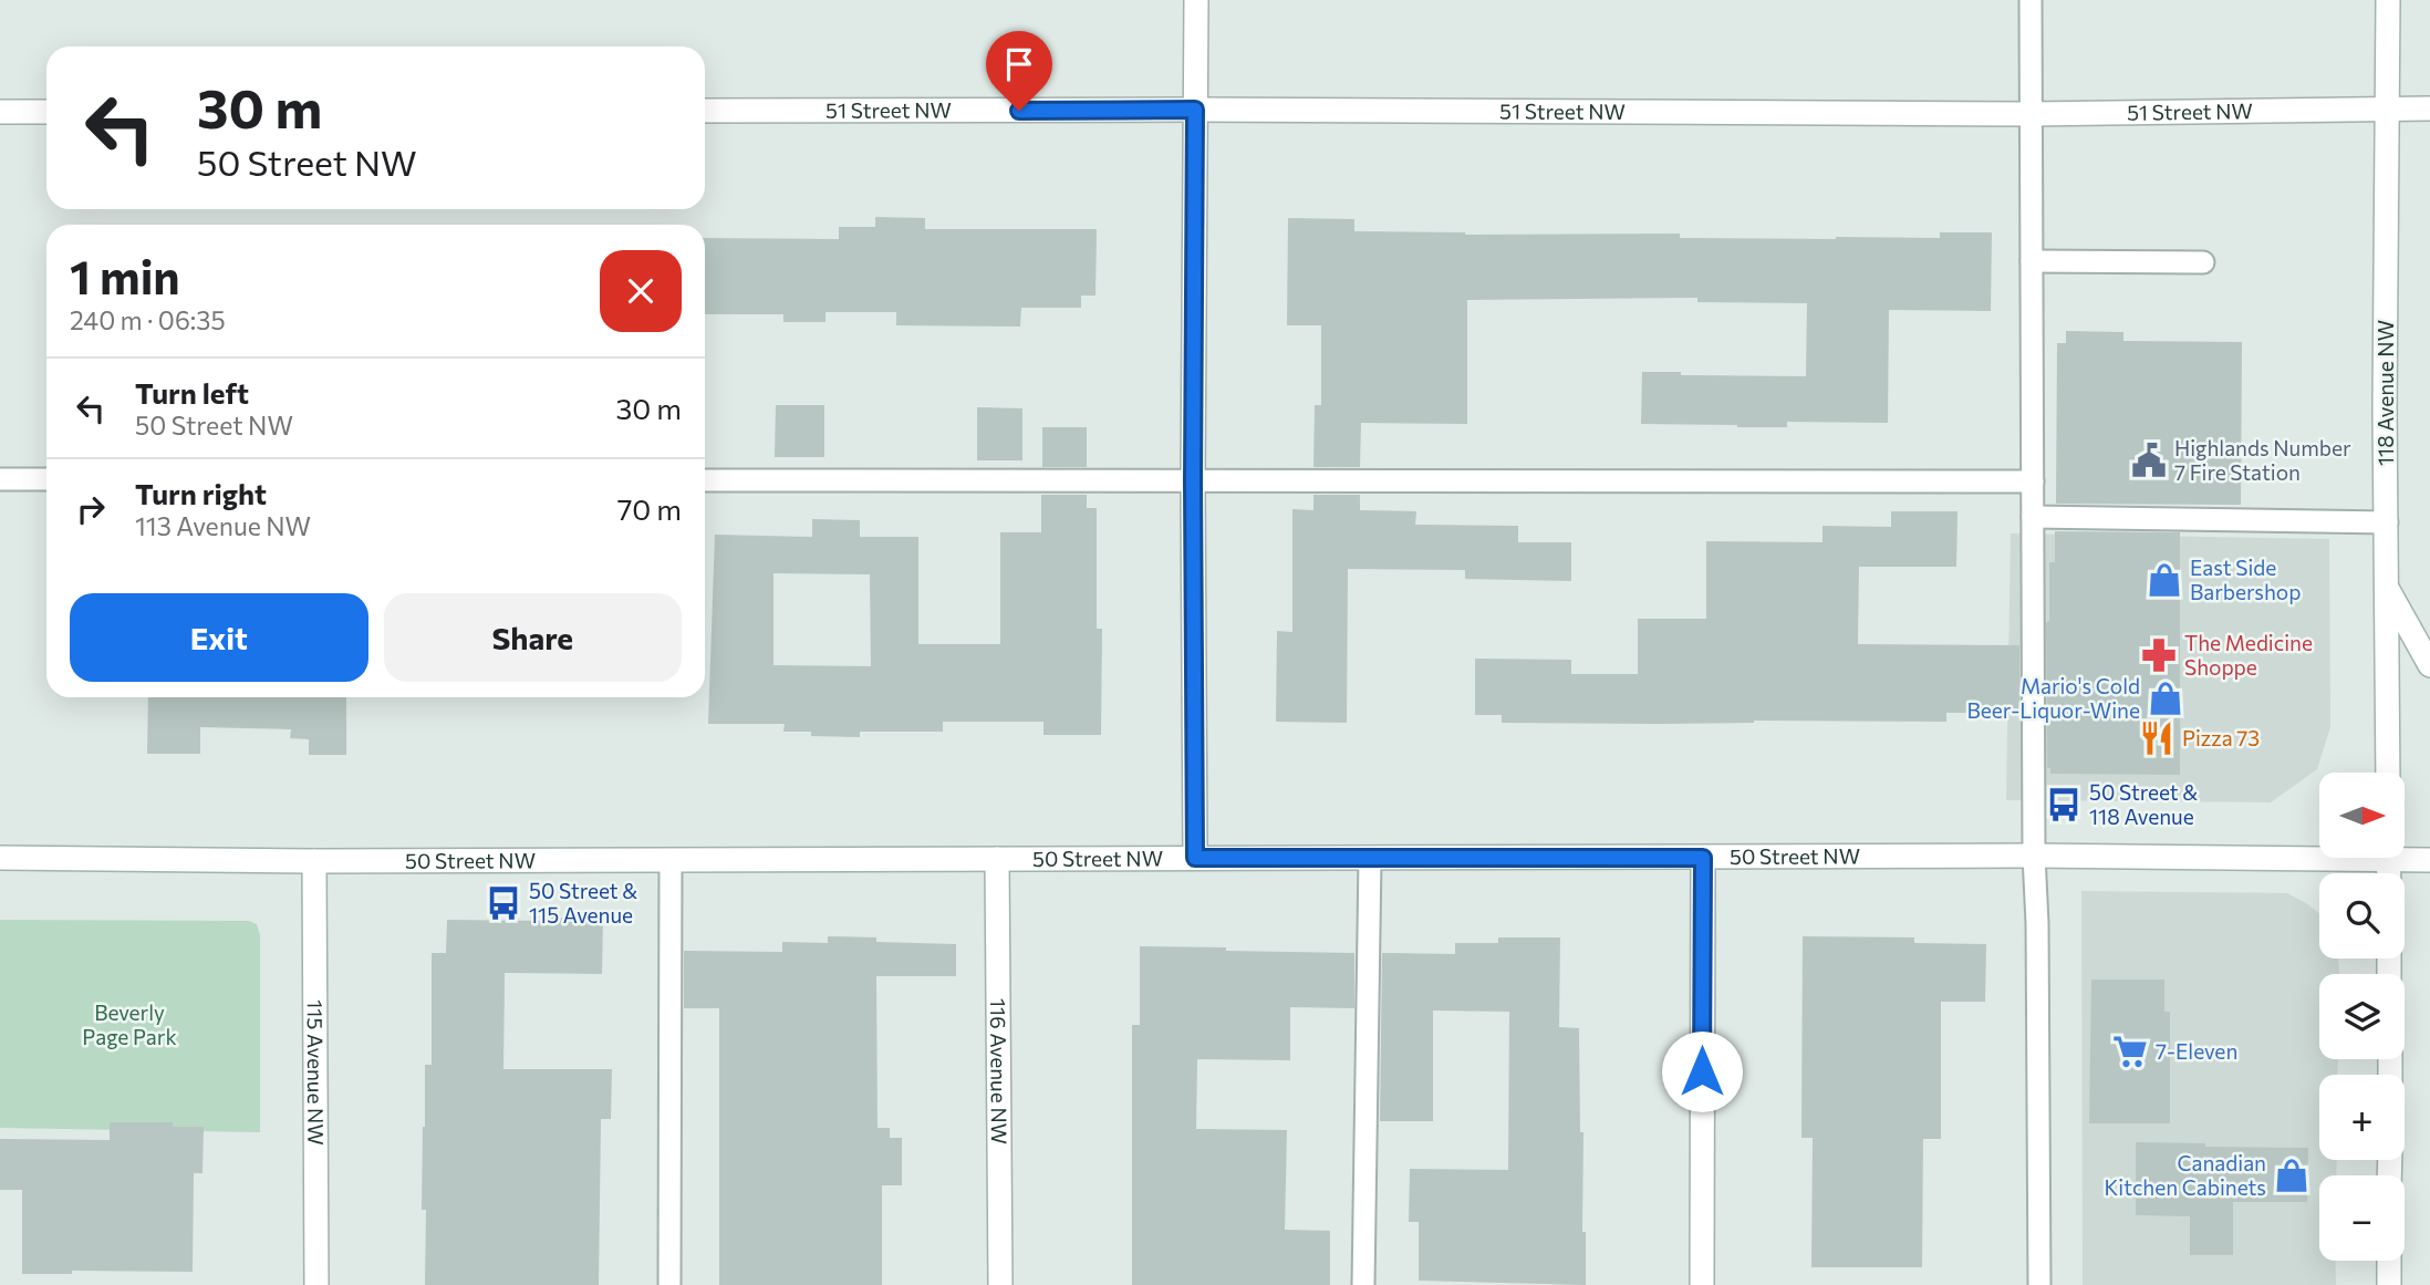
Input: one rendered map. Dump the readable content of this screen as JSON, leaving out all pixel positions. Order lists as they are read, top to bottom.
{
  "streets": {
    "street": [
      "51 Street NW",
      "118 Avenue NW",
      "50 Street NW",
      "116 Avenue NW",
      "115 Avenue NW"
    ]
  },
  "crossings": [
    ["51 Street NW", "118 Avenue NW"],
    ["50 Street NW", "116 Avenue NW"],
    ["50 Street NW", "115 Avenue NW"]
  ],
  "parks": ["Beverly Page Park"],
  "places": {
    "public building": ["Highlands Number 7 Fire Station"],
    "shop": ["East Side Barbershop", "Mario's Cold Beer-Liquor-Wine", "Canadian Kitchen Cabinets"],
    "pharmacy": ["The Medicine Shoppe"],
    "restaurant": ["Pizza 73"],
    "bus stop": ["50 Street & 118 Avenue", "50 Street & 115 Avenue"],
    "supermarket": ["7-Eleven"]
  },
  "north": "right",
  "page": {
    "turn": ["30 m", "50 Street NW"],
    "heading": ["1 min", "240 m · 06:35"],
    "list": [
      {
        "name": "Turn left",
        "note": "50 Street NW",
        "value": "30 m"
      },
      {
        "name": "Turn right",
        "note": "113 Avenue NW",
        "value": "70 m"
      }
    ],
    "buttons": ["Exit", "Share"],
    "map_buttons": ["+", "−"]
  }
}
